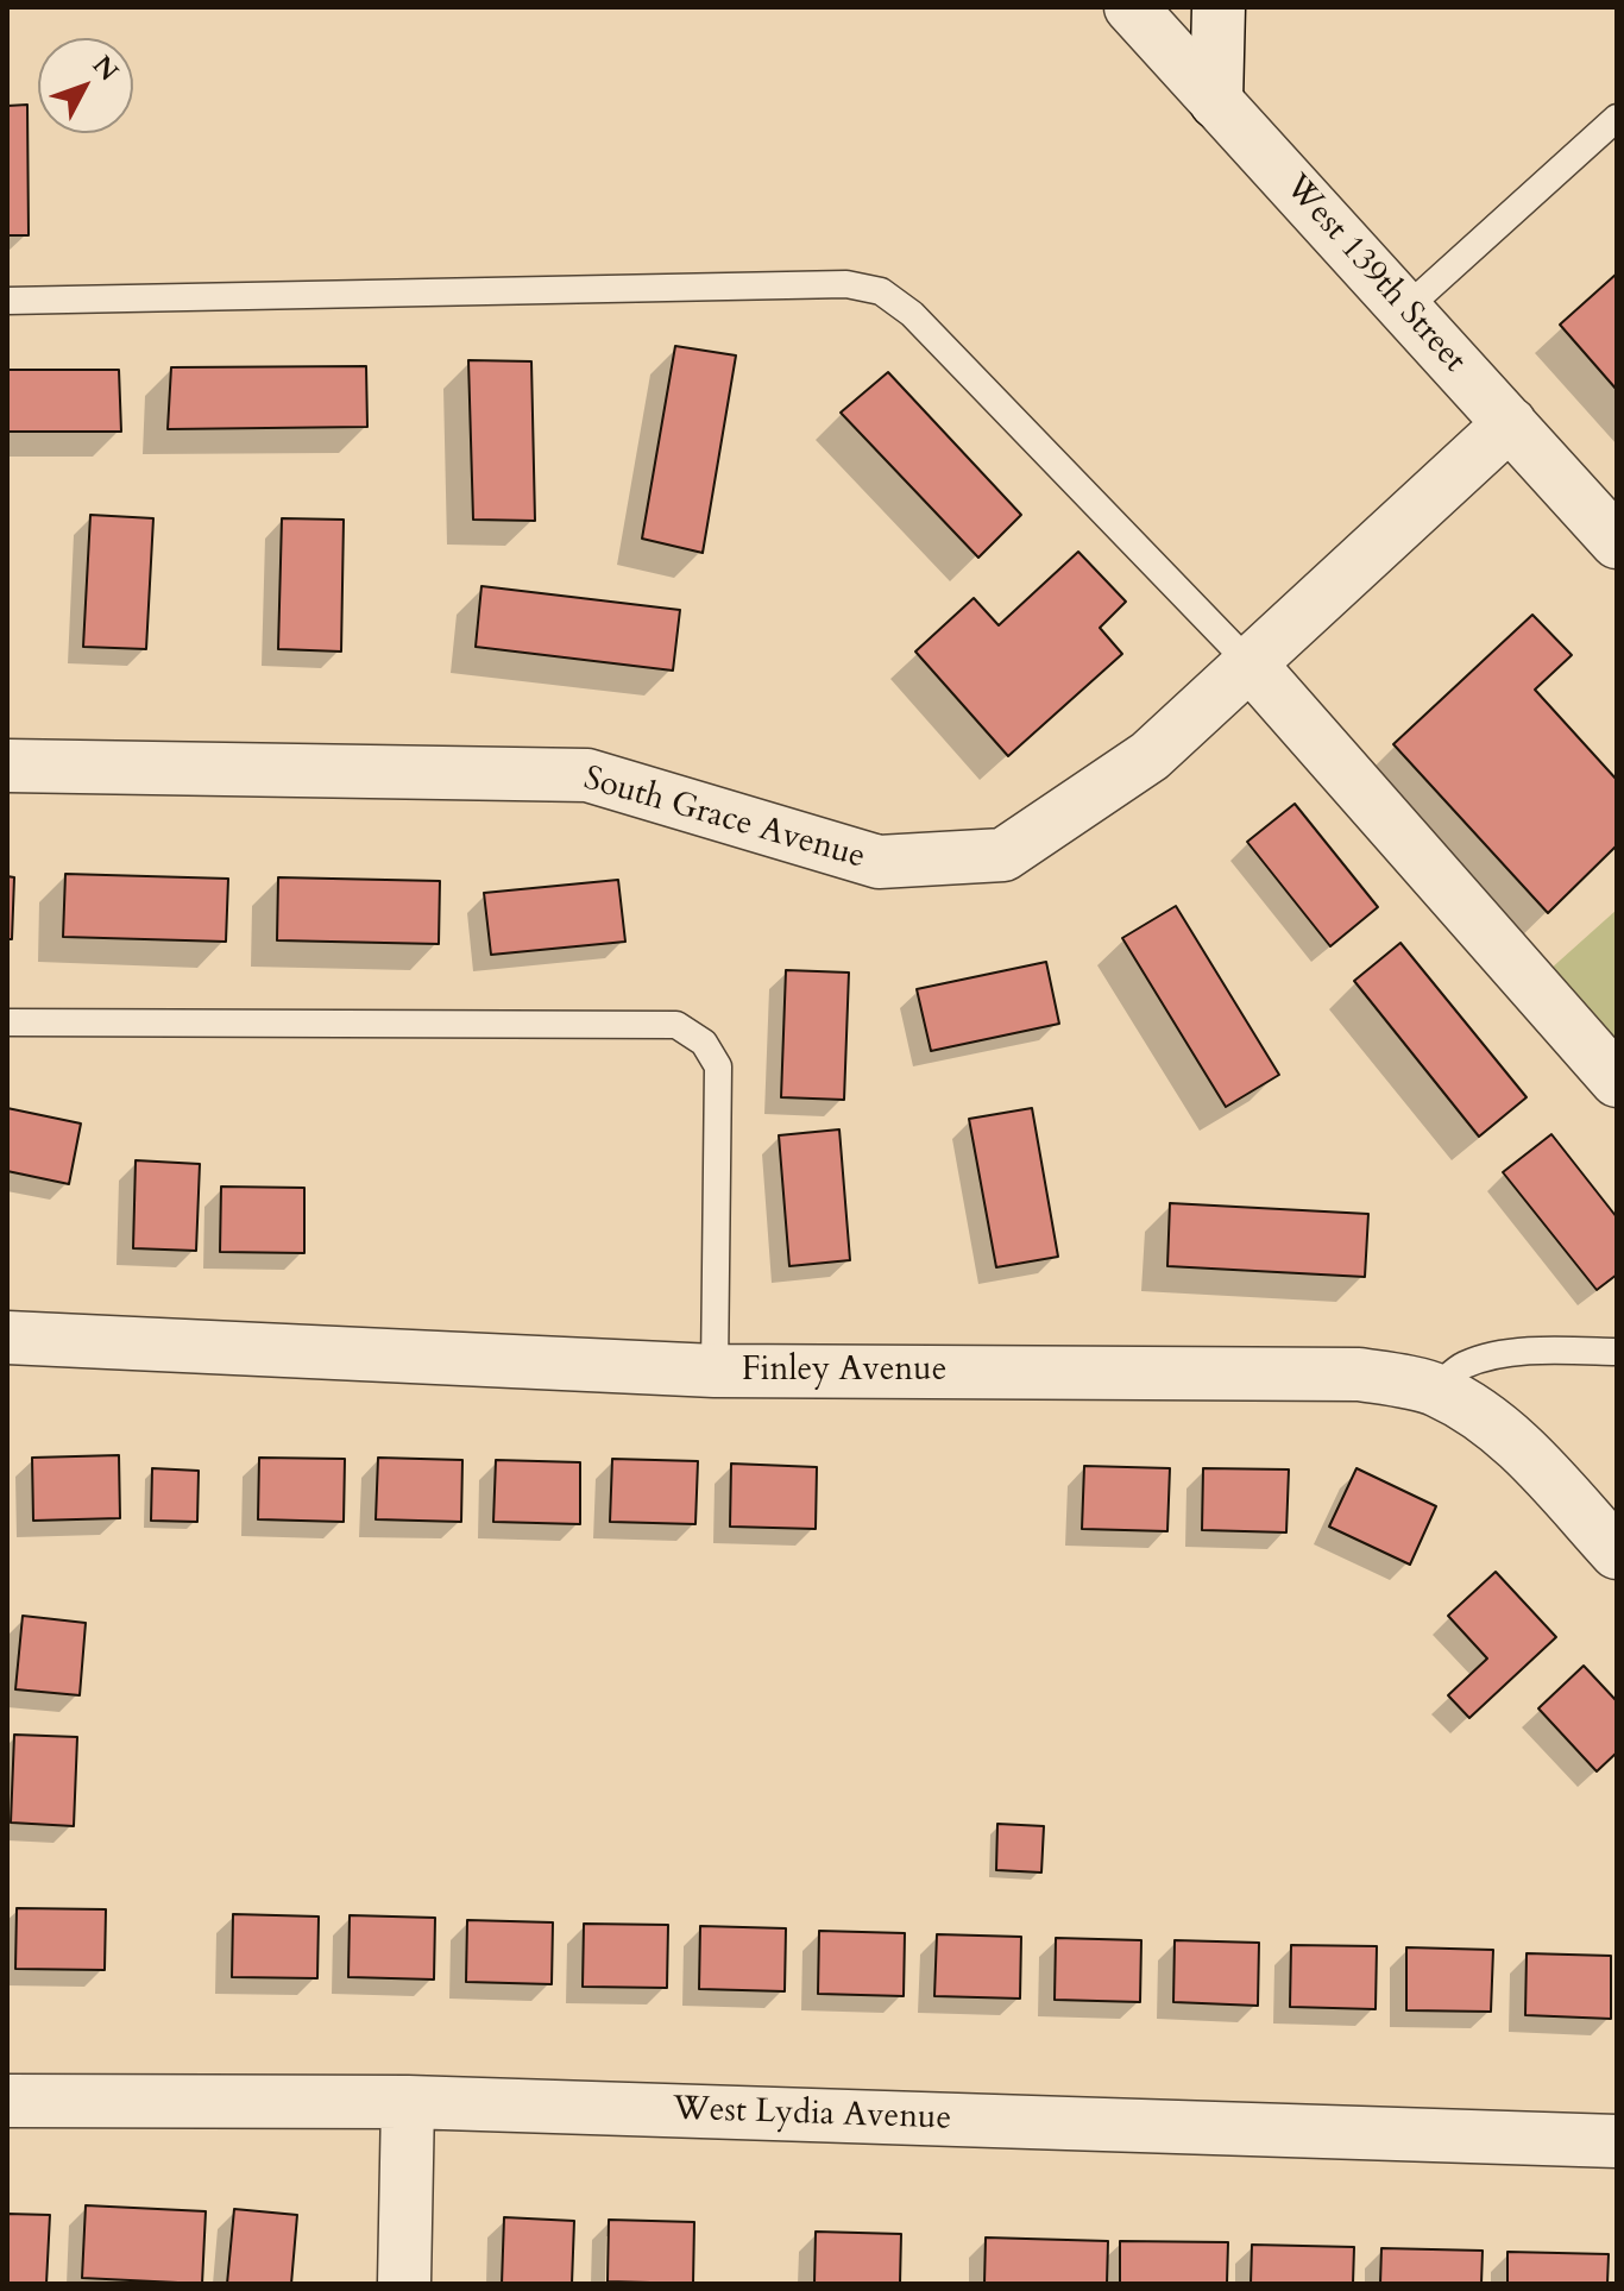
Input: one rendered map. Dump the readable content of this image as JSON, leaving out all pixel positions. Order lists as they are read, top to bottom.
{
  "streets": {
    "street": [
      "West 139th Street",
      "South Grace Avenue",
      "Finley Avenue",
      "West Lydia Avenue"
    ]
  },
  "crossings": [
    ["West 139th Street", "South Grace Avenue"]
  ],
  "north": "top right"
}
